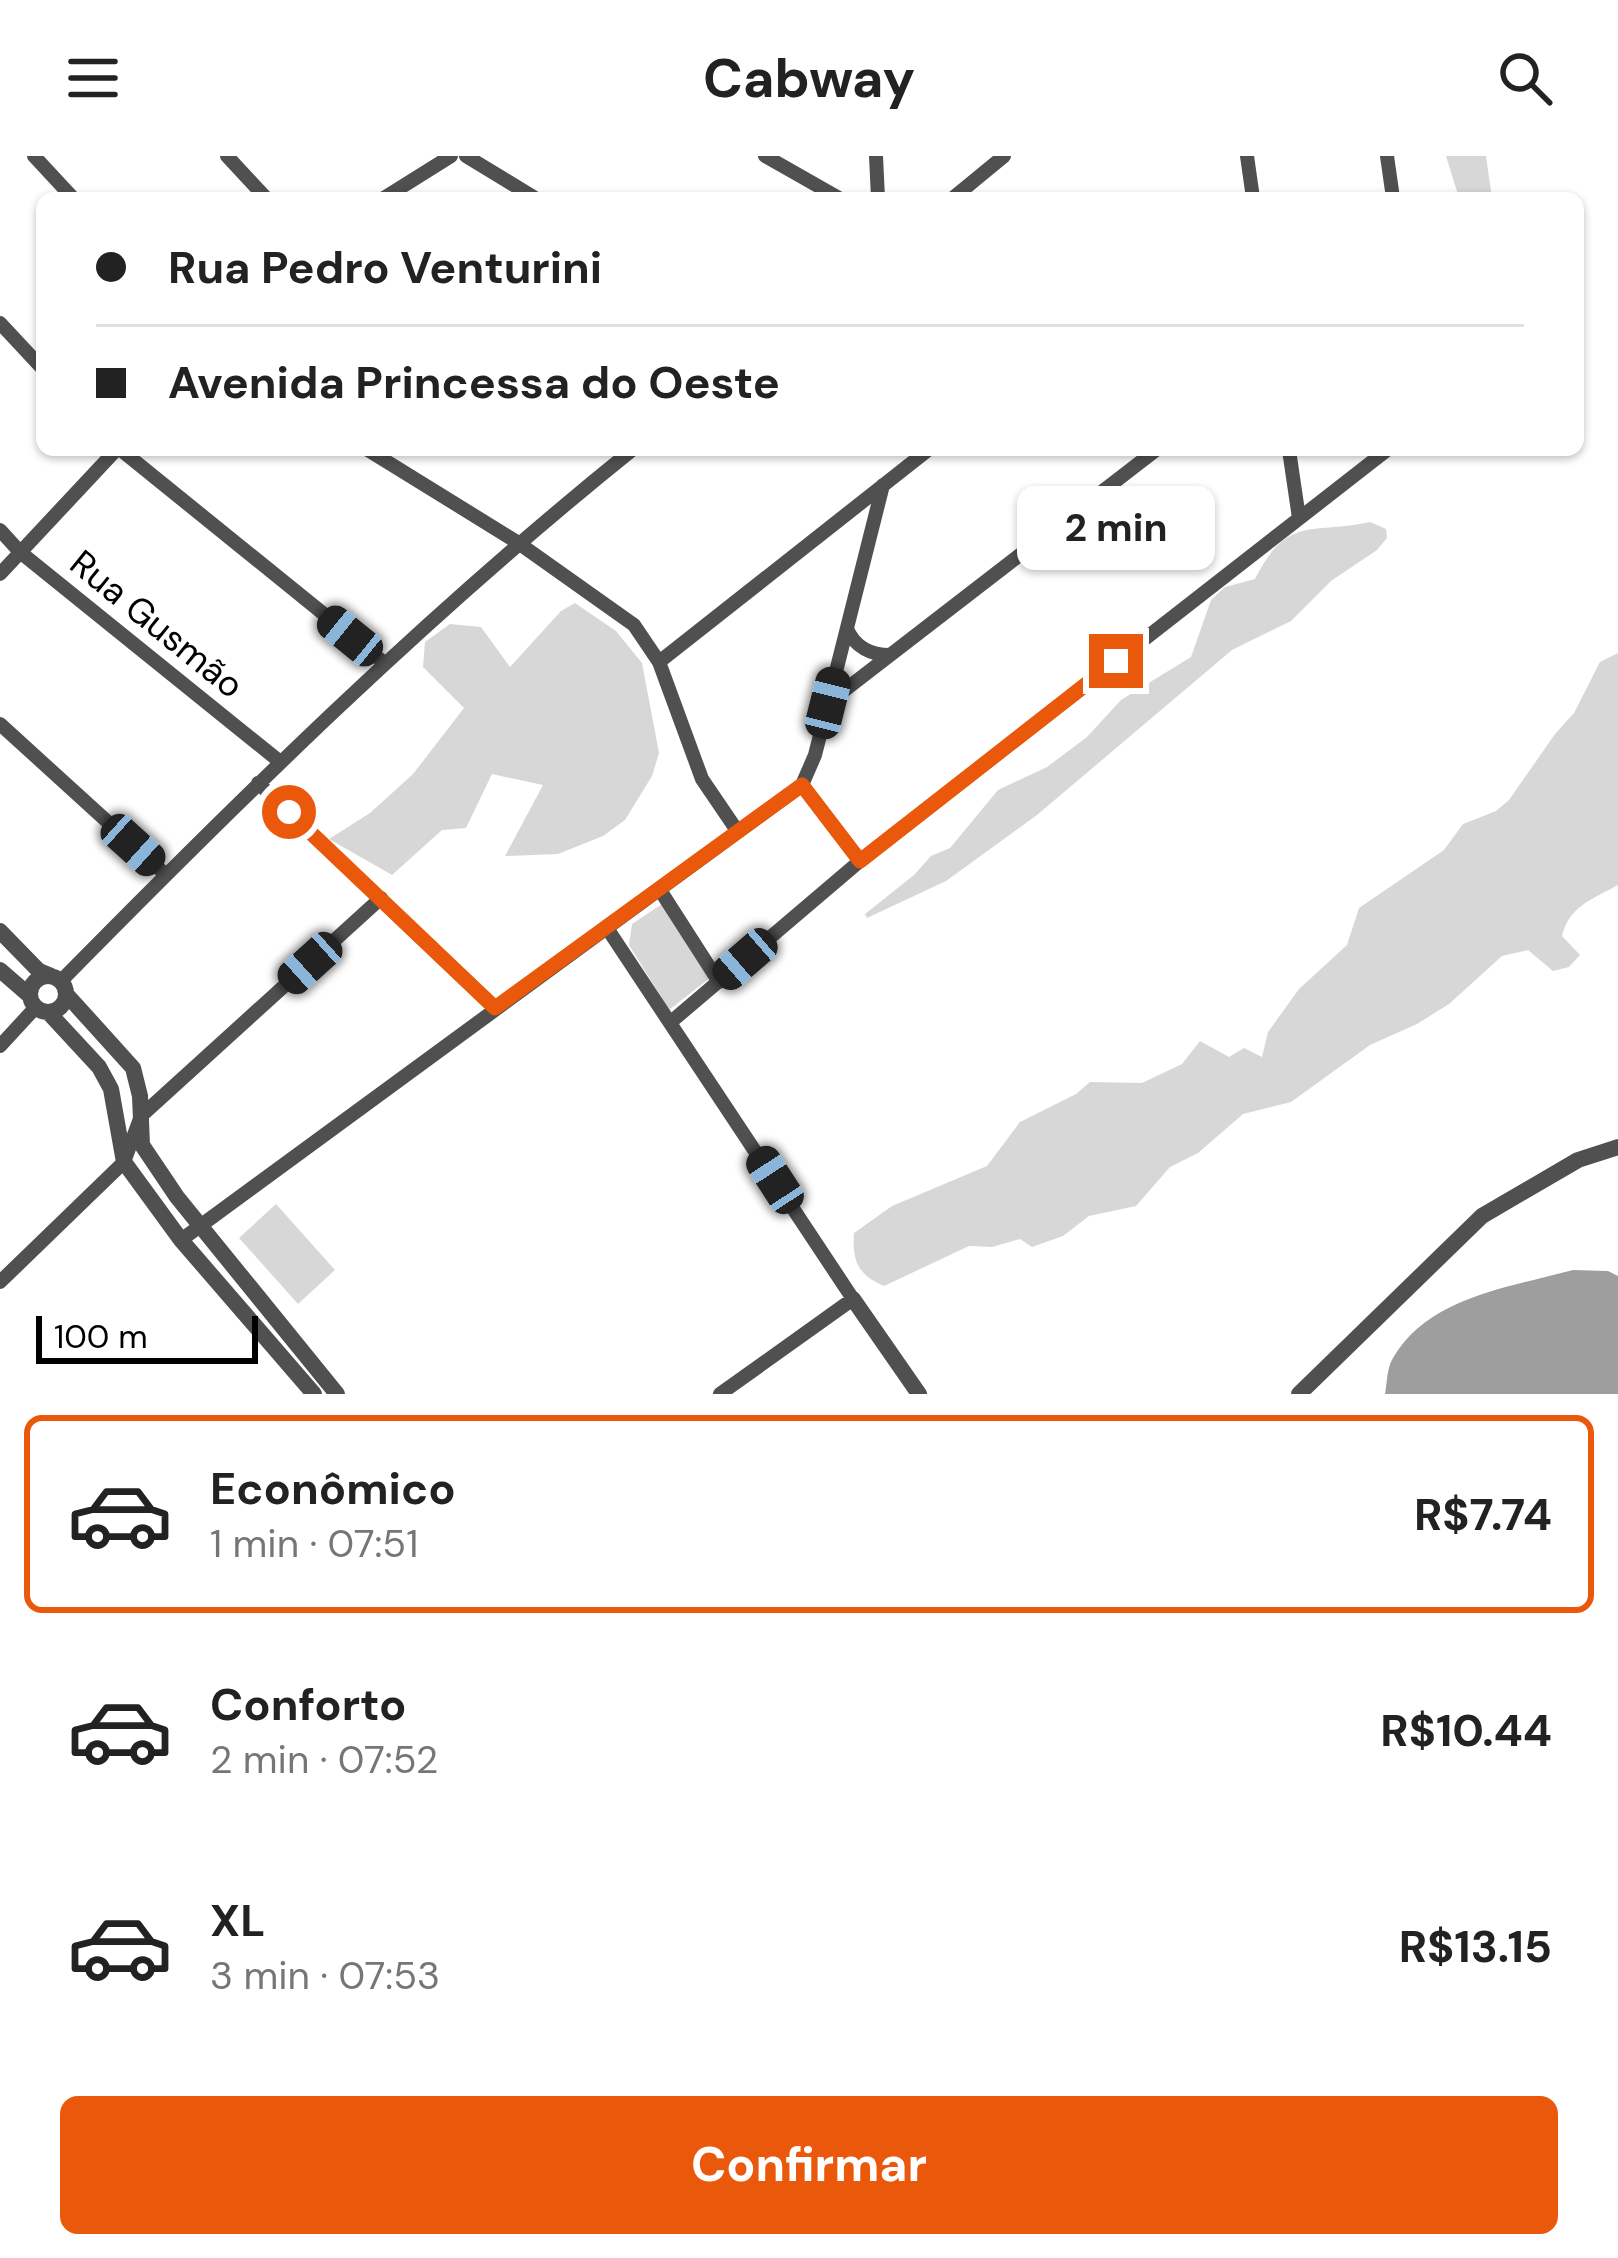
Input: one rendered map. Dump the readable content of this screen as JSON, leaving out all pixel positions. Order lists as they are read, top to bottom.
{
  "streets": {
    "street": ["Rua Gusmão"]
  },
  "scale_bar": "100 m",
  "page": {
    "header": "Cabway",
    "banner": ["Rua Pedro Venturini", "Avenida Princessa do Oeste"],
    "bubble": "2 min",
    "scale": "100 m",
    "list": [
      {
        "name": "Econômico",
        "note": "1 min · 07:51",
        "value": "R$7.74"
      },
      {
        "name": "Conforto",
        "note": "2 min · 07:52",
        "value": "R$10.44"
      },
      {
        "name": "XL",
        "note": "3 min · 07:53",
        "value": "R$13.15"
      }
    ],
    "buttons": "Confirmar"
  }
}
